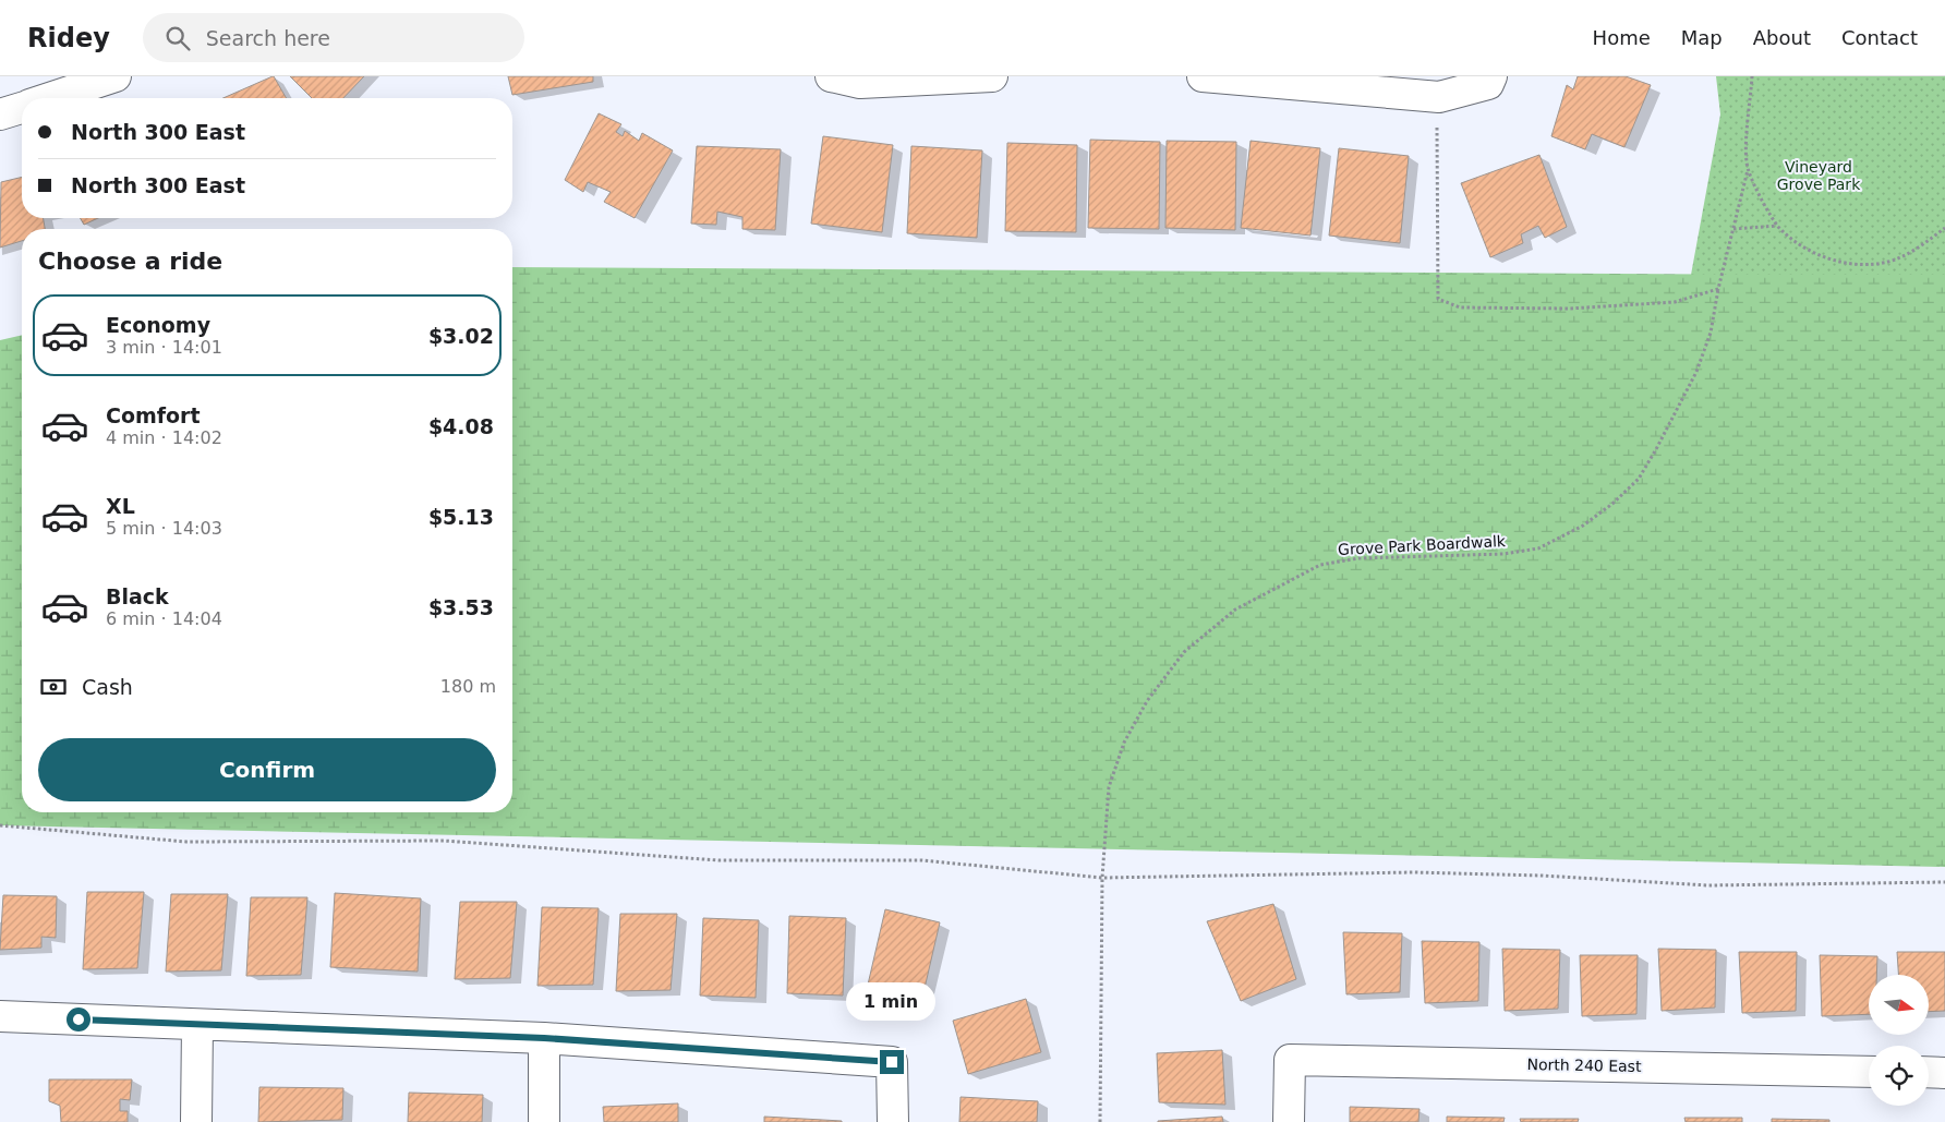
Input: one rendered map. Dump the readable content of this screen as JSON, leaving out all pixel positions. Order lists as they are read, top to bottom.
{
  "streets": {
    "street": ["North 240 East"],
    "path": ["Grove Park Boardwalk"]
  },
  "parks": ["Vineyard Grove Park"],
  "north": "right",
  "page": {
    "header": "Ridey",
    "search": "Search here",
    "nav": [
      "Home",
      "Map",
      "About",
      "Contact"
    ],
    "banner": ["North 300 East", "North 300 East"],
    "heading": "Choose a ride",
    "list": [
      {
        "name": "Economy",
        "note": "3 min · 14:01",
        "value": "$3.02"
      },
      {
        "name": "Comfort",
        "note": "4 min · 14:02",
        "value": "$4.08"
      },
      {
        "name": "XL",
        "note": "5 min · 14:03",
        "value": "$5.13"
      },
      {
        "name": "Black",
        "note": "6 min · 14:04",
        "value": "$3.53"
      }
    ],
    "pay": ["Cash", "180 m"],
    "buttons": "Confirm",
    "bubble": "1 min"
  }
}
